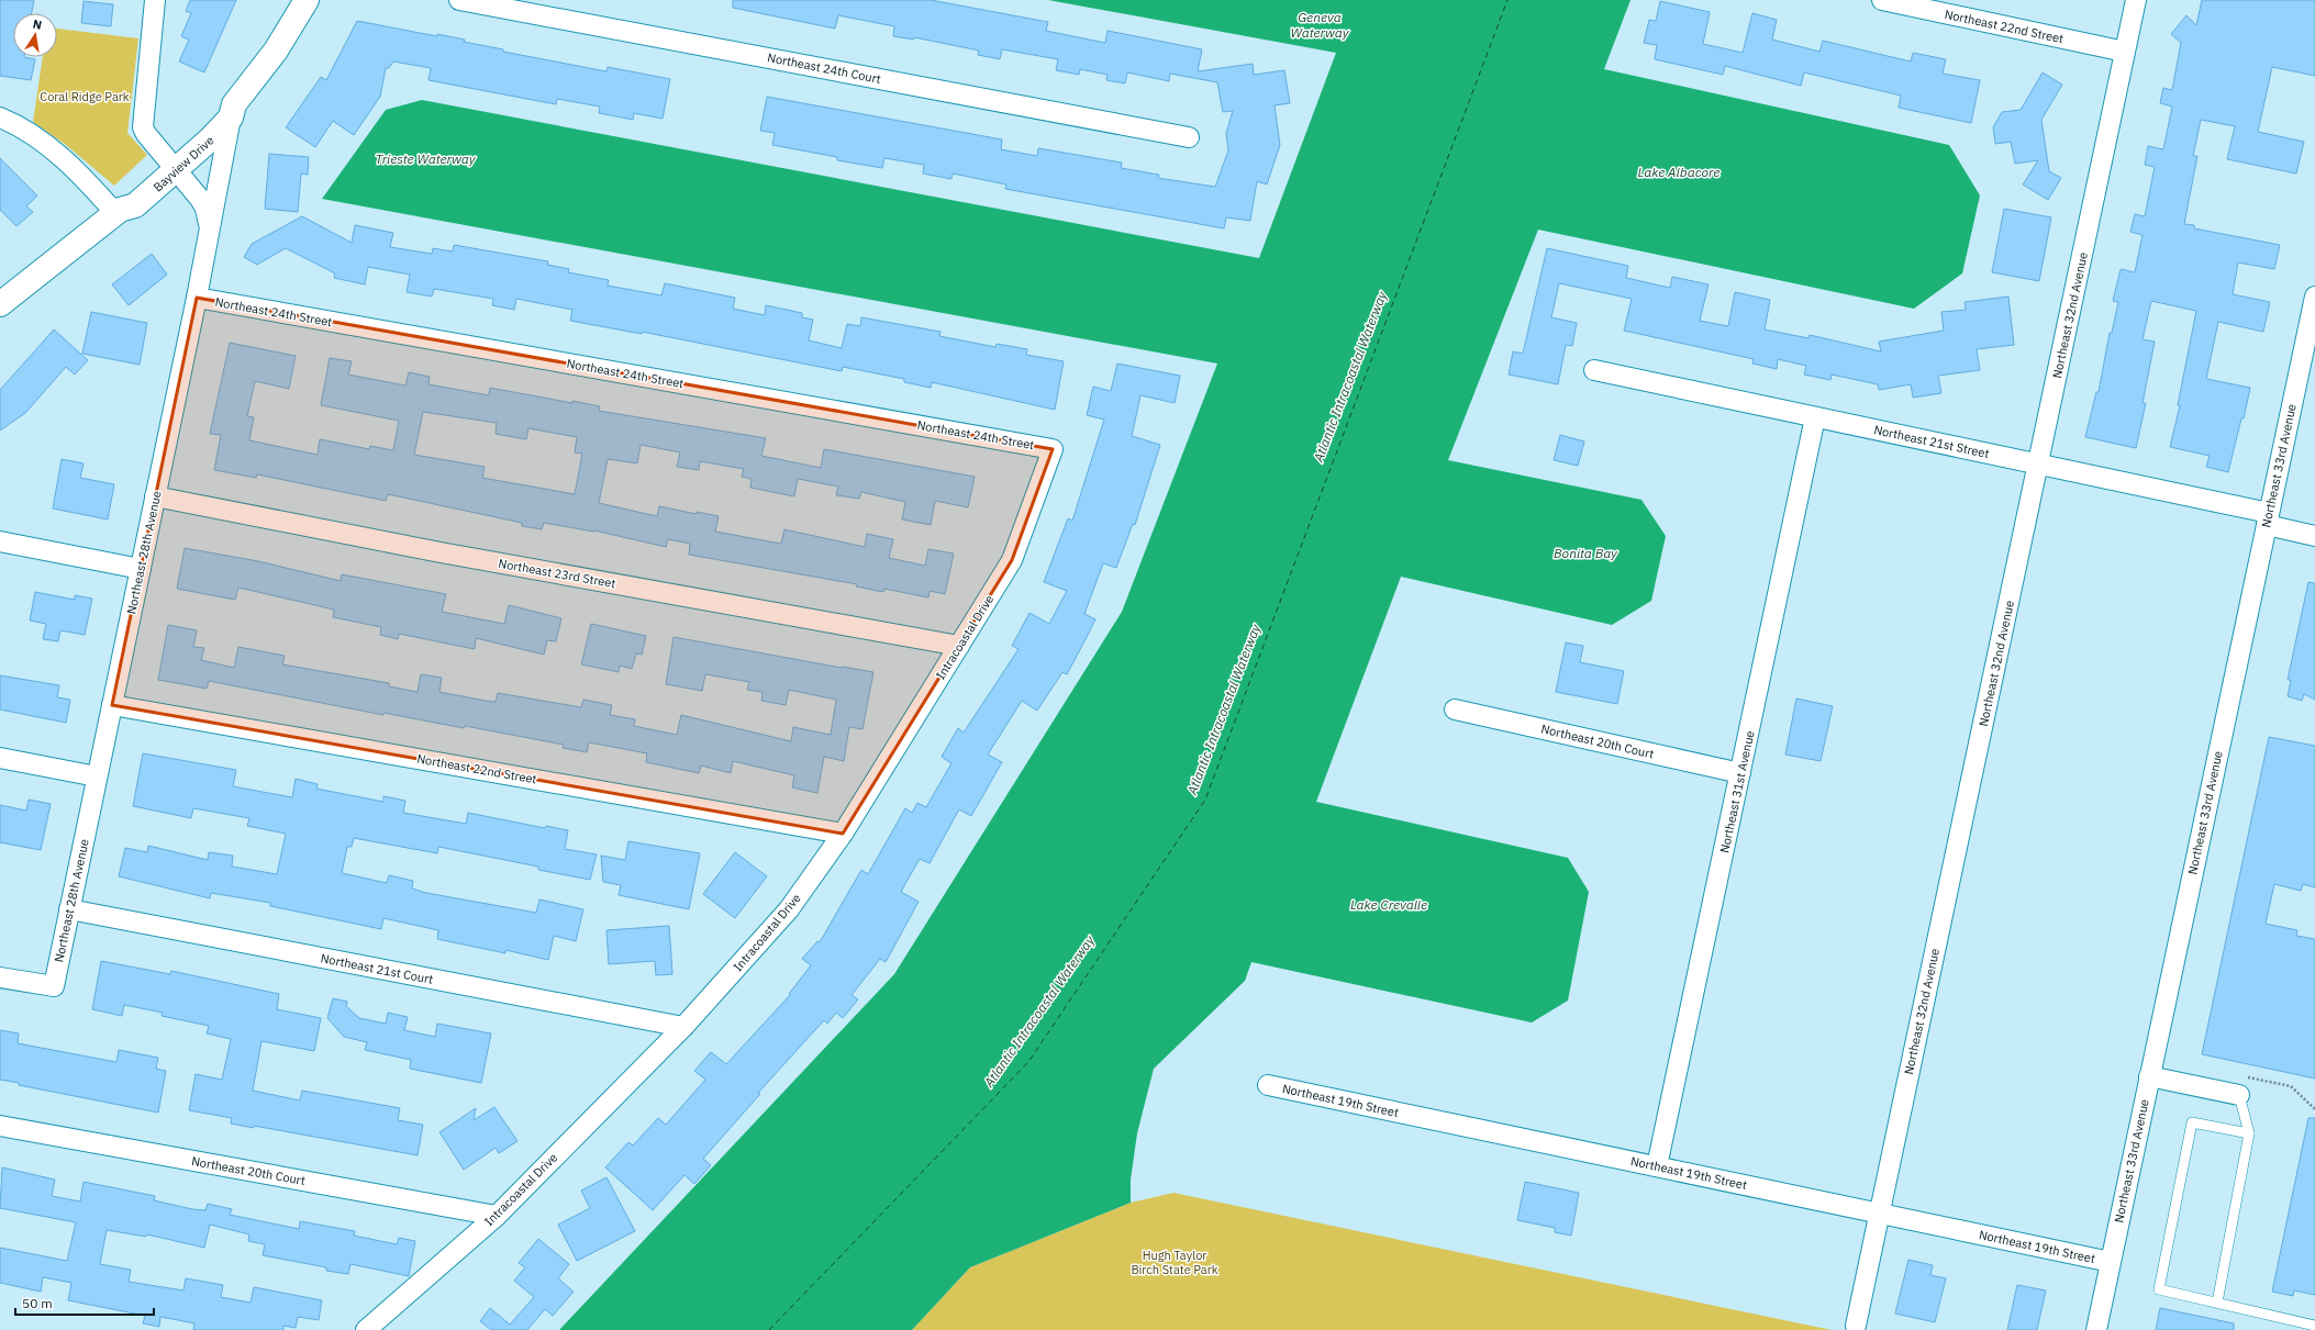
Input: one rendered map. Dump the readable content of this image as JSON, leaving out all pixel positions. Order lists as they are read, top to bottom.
{
  "streets": {
    "street": [
      "Northeast 22nd Street",
      "Northeast 24th Court",
      "Bayview Drive",
      "Northeast 24th Street",
      "Northeast 32nd Avenue",
      "Northeast 21st Street",
      "Northeast 33rd Avenue",
      "Northeast 28th Avenue",
      "Northeast 23rd Street",
      "Intracoastal Drive",
      "Northeast 20th Court",
      "Northeast 31st Avenue",
      "Northeast 21st Court",
      "Northeast 19th Street"
    ]
  },
  "crossings": [
    ["Northeast 22nd Street", "Northeast 32nd Avenue"],
    ["Northeast 22nd Street", "Northeast 28th Avenue"],
    ["Northeast 22nd Street", "Intracoastal Drive"],
    ["Bayview Drive", "Northeast 28th Avenue"],
    ["Northeast 24th Street", "Northeast 28th Avenue"],
    ["Northeast 24th Street", "Intracoastal Drive"],
    ["Northeast 32nd Avenue", "Northeast 21st Street"],
    ["Northeast 32nd Avenue", "Northeast 19th Street"],
    ["Northeast 21st Street", "Northeast 33rd Avenue"],
    ["Northeast 21st Street", "Northeast 31st Avenue"],
    ["Northeast 33rd Avenue", "Northeast 19th Street"],
    ["Northeast 28th Avenue", "Northeast 23rd Street"],
    ["Northeast 28th Avenue", "Northeast 21st Court"],
    ["Northeast 23rd Street", "Intracoastal Drive"],
    ["Intracoastal Drive", "Northeast 20th Court"],
    ["Intracoastal Drive", "Northeast 21st Court"],
    ["Northeast 20th Court", "Northeast 31st Avenue"],
    ["Northeast 31st Avenue", "Northeast 19th Street"]
  ],
  "water": [
    "Geneva Waterway",
    "Trieste Waterway",
    "Lake Albacore",
    "Atlantic Intracoastal Waterway",
    "Bonita Bay",
    "Lake Crevalle"
  ],
  "parks": ["Coral Ridge Park", "Hugh Taylor Birch State Park"],
  "scale_bar": "50 m",
  "north": "top"
}
